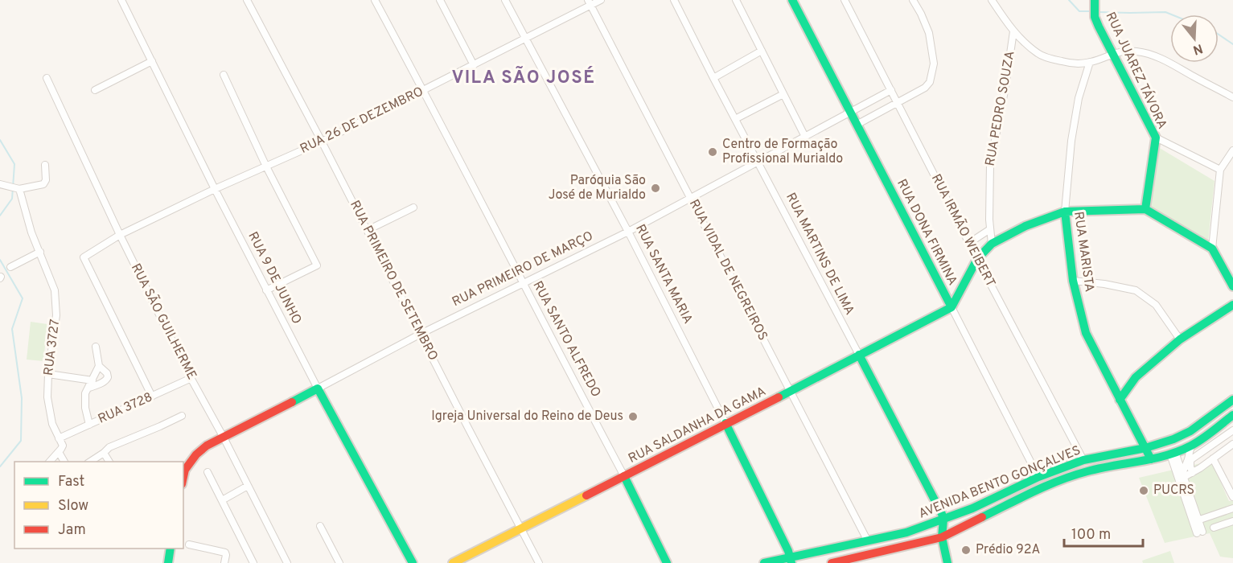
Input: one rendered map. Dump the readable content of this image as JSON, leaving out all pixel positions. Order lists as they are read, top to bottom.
{
  "streets": {
    "street": [
      "RUA JUAREZ TÁVORA",
      "RUA PEDRO SOUZA",
      "RUA 26 DE DEZEMBRO",
      "RUA IRMÃO WEIBERT",
      "RUA DONA FIRMINA",
      "RUA MARISTA",
      "RUA MARTINS DE LIMA",
      "RUA PRIMEIRO DE MARÇO",
      "RUA VIDAL DE NEGREIROS",
      "RUA SANTA MARIA",
      "RUA 9 DE JUNHO",
      "RUA PRIMEIRO DE SETEMBRO",
      "RUA SÃO GUILHERME",
      "RUA SANTO ALFREDO",
      "RUA 3727",
      "RUA 3728",
      "RUA SALDANHA DA GAMA",
      "AVENIDA BENTO GONÇALVES"
    ]
  },
  "crossings": [
    ["RUA 26 DE DEZEMBRO", "RUA VIDAL DE NEGREIROS"],
    ["RUA 26 DE DEZEMBRO", "RUA SANTA MARIA"],
    ["RUA 26 DE DEZEMBRO", "RUA 9 DE JUNHO"],
    ["RUA 26 DE DEZEMBRO", "RUA PRIMEIRO DE SETEMBRO"],
    ["RUA 26 DE DEZEMBRO", "RUA SÃO GUILHERME"],
    ["RUA 26 DE DEZEMBRO", "RUA SANTO ALFREDO"],
    ["RUA 26 DE DEZEMBRO", "RUA 3728"],
    ["RUA IRMÃO WEIBERT", "RUA PRIMEIRO DE MARÇO"],
    ["RUA IRMÃO WEIBERT", "AVENIDA BENTO GONÇALVES"],
    ["RUA DONA FIRMINA", "RUA PRIMEIRO DE MARÇO"],
    ["RUA DONA FIRMINA", "RUA SALDANHA DA GAMA"],
    ["RUA DONA FIRMINA", "AVENIDA BENTO GONÇALVES"],
    ["RUA MARISTA", "AVENIDA BENTO GONÇALVES"],
    ["RUA MARTINS DE LIMA", "RUA PRIMEIRO DE MARÇO"],
    ["RUA MARTINS DE LIMA", "RUA SALDANHA DA GAMA"],
    ["RUA MARTINS DE LIMA", "AVENIDA BENTO GONÇALVES"],
    ["RUA PRIMEIRO DE MARÇO", "RUA VIDAL DE NEGREIROS"],
    ["RUA PRIMEIRO DE MARÇO", "RUA SANTA MARIA"],
    ["RUA PRIMEIRO DE MARÇO", "RUA 9 DE JUNHO"],
    ["RUA PRIMEIRO DE MARÇO", "RUA PRIMEIRO DE SETEMBRO"],
    ["RUA PRIMEIRO DE MARÇO", "RUA SÃO GUILHERME"],
    ["RUA PRIMEIRO DE MARÇO", "RUA SANTO ALFREDO"],
    ["RUA VIDAL DE NEGREIROS", "RUA SALDANHA DA GAMA"],
    ["RUA VIDAL DE NEGREIROS", "AVENIDA BENTO GONÇALVES"],
    ["RUA SANTA MARIA", "RUA SALDANHA DA GAMA"],
    ["RUA SANTA MARIA", "AVENIDA BENTO GONÇALVES"],
    ["RUA PRIMEIRO DE SETEMBRO", "RUA SALDANHA DA GAMA"],
    ["RUA SÃO GUILHERME", "RUA 3728"],
    ["RUA SANTO ALFREDO", "RUA SALDANHA DA GAMA"],
    ["RUA 3727", "RUA 3728"]
  ],
  "districts": ["VILA SÃO JOSÉ"],
  "places": [
    "Centro de Formação Profissional Murialdo",
    "Paróquia São José de Murialdo",
    "Igreja Universal do Reino de Deus",
    "PUCRS",
    "Prédio 92A"
  ],
  "legend": ["Fast", "Slow", "Jam"],
  "scale_bar": "100 m",
  "north": "bottom"
}
